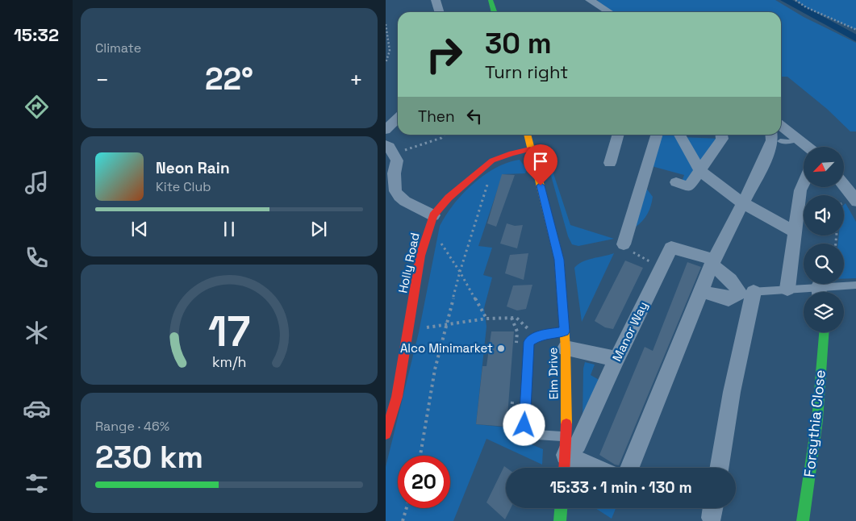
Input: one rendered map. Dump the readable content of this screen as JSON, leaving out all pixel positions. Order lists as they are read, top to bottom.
{
  "streets": {
    "street": [
      "Holly Road",
      "Manor Way",
      "Elm Drive",
      "Forsythia Close"
    ]
  },
  "crossings": [
    ["Holly Road", "Elm Drive"],
    ["Manor Way", "Elm Drive"]
  ],
  "places": ["Alco Minimarket"],
  "north": "bottom left",
  "page": {
    "tabs": "15:32",
    "tile": [
      "Climate",
      ["Range · 46%", "230 km"]
    ],
    "turn": ["30 m", "Turn right"],
    "heat": ["−", "22°", "+"],
    "then": "Then",
    "song": ["Neon Rain", "Kite Club"],
    "limit": "20",
    "trip": "15:33 · 1 min · 130 m",
    "gauge": ["17", "km/h"]
  }
}
